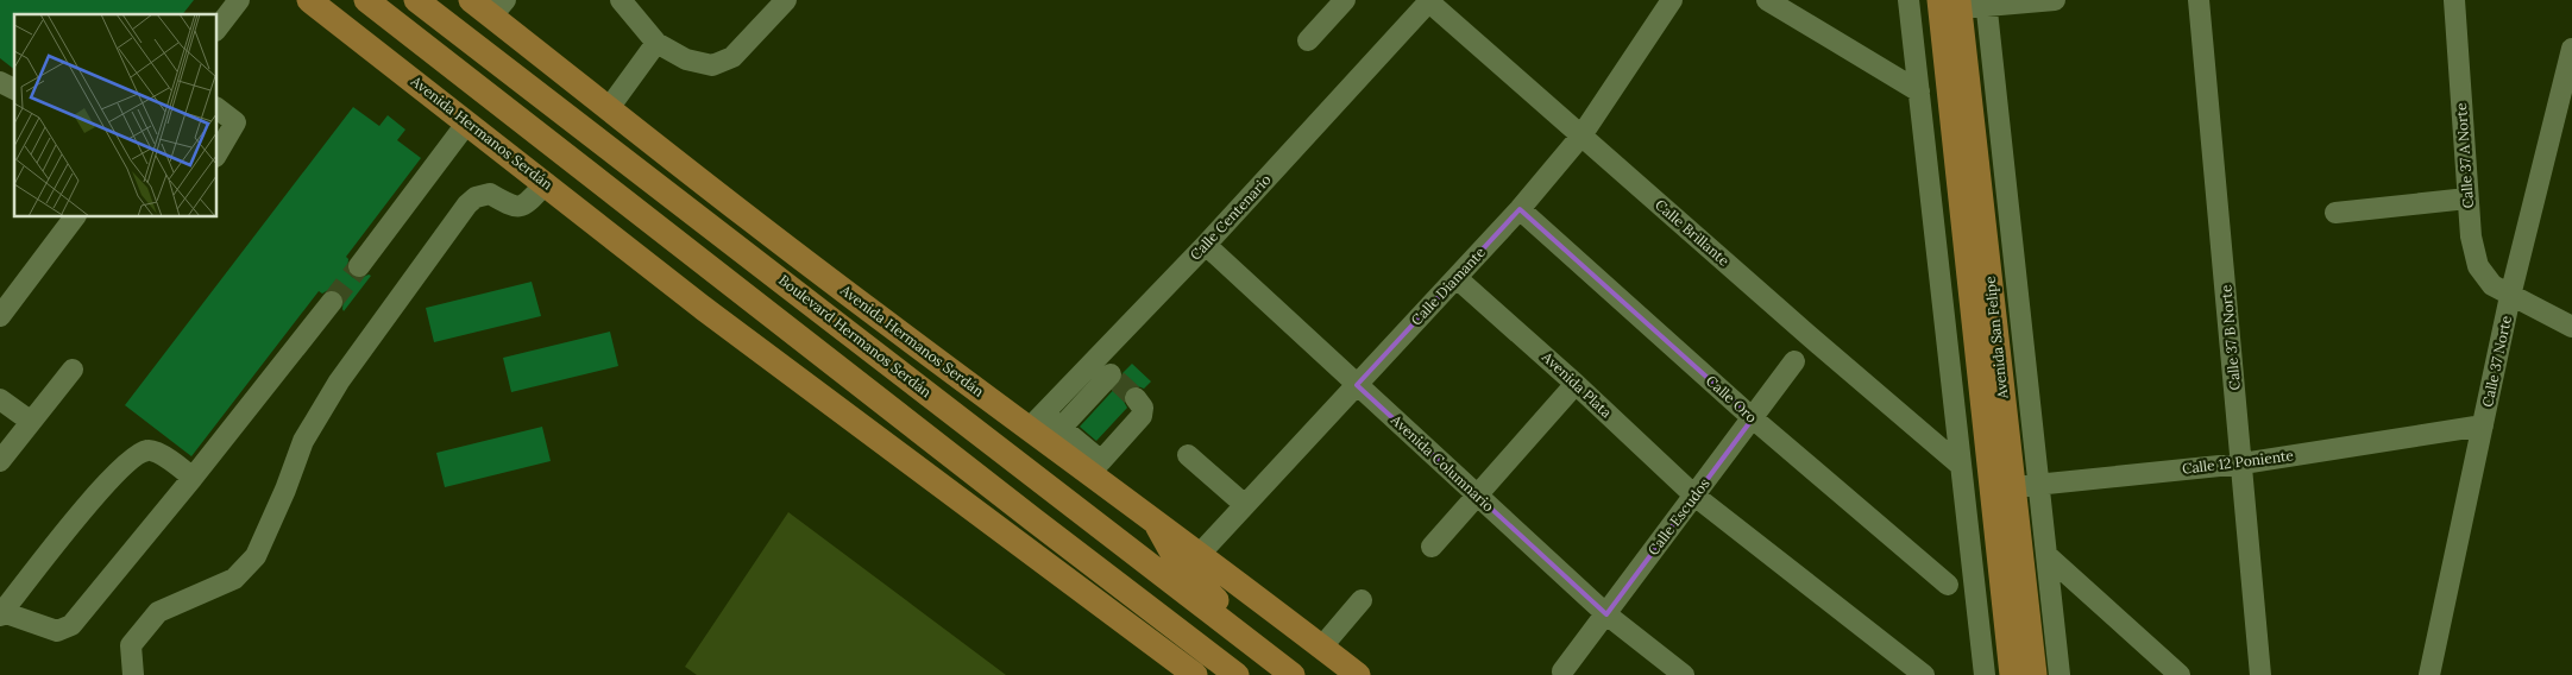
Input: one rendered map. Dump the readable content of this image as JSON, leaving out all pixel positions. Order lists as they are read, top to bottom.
{
  "streets": {
    "main road": ["Avenida Hermanos Serdán", "Boulevard Hermanos Serdán", "Avenida San Felipe"],
    "street": [
      "Calle 37 A Norte",
      "Calle Centenario",
      "Calle Brillante",
      "Calle Diamante",
      "Calle 37 B Norte",
      "Calle 37 Norte",
      "Avenida Plata",
      "Calle Oro",
      "Calle 12 Poniente",
      "Avenida Columnario",
      "Calle Escudos"
    ]
  },
  "crossings": [
    ["Avenida Hermanos Serdán", "Calle Centenario"],
    ["Avenida Hermanos Serdán", "Calle Diamante"],
    ["Calle 37 A Norte", "Calle 37 Norte"],
    ["Calle Centenario", "Calle Brillante"],
    ["Calle Centenario", "Avenida Columnario"],
    ["Calle Brillante", "Calle Diamante"],
    ["Calle Diamante", "Avenida Plata"],
    ["Calle Diamante", "Calle Oro"],
    ["Calle Diamante", "Avenida Columnario"],
    ["Avenida San Felipe", "Calle 12 Poniente"],
    ["Calle 37 B Norte", "Calle 12 Poniente"],
    ["Calle 37 Norte", "Calle 12 Poniente"],
    ["Avenida Plata", "Calle Escudos"],
    ["Calle Oro", "Calle Escudos"],
    ["Avenida Columnario", "Calle Escudos"]
  ]
}
